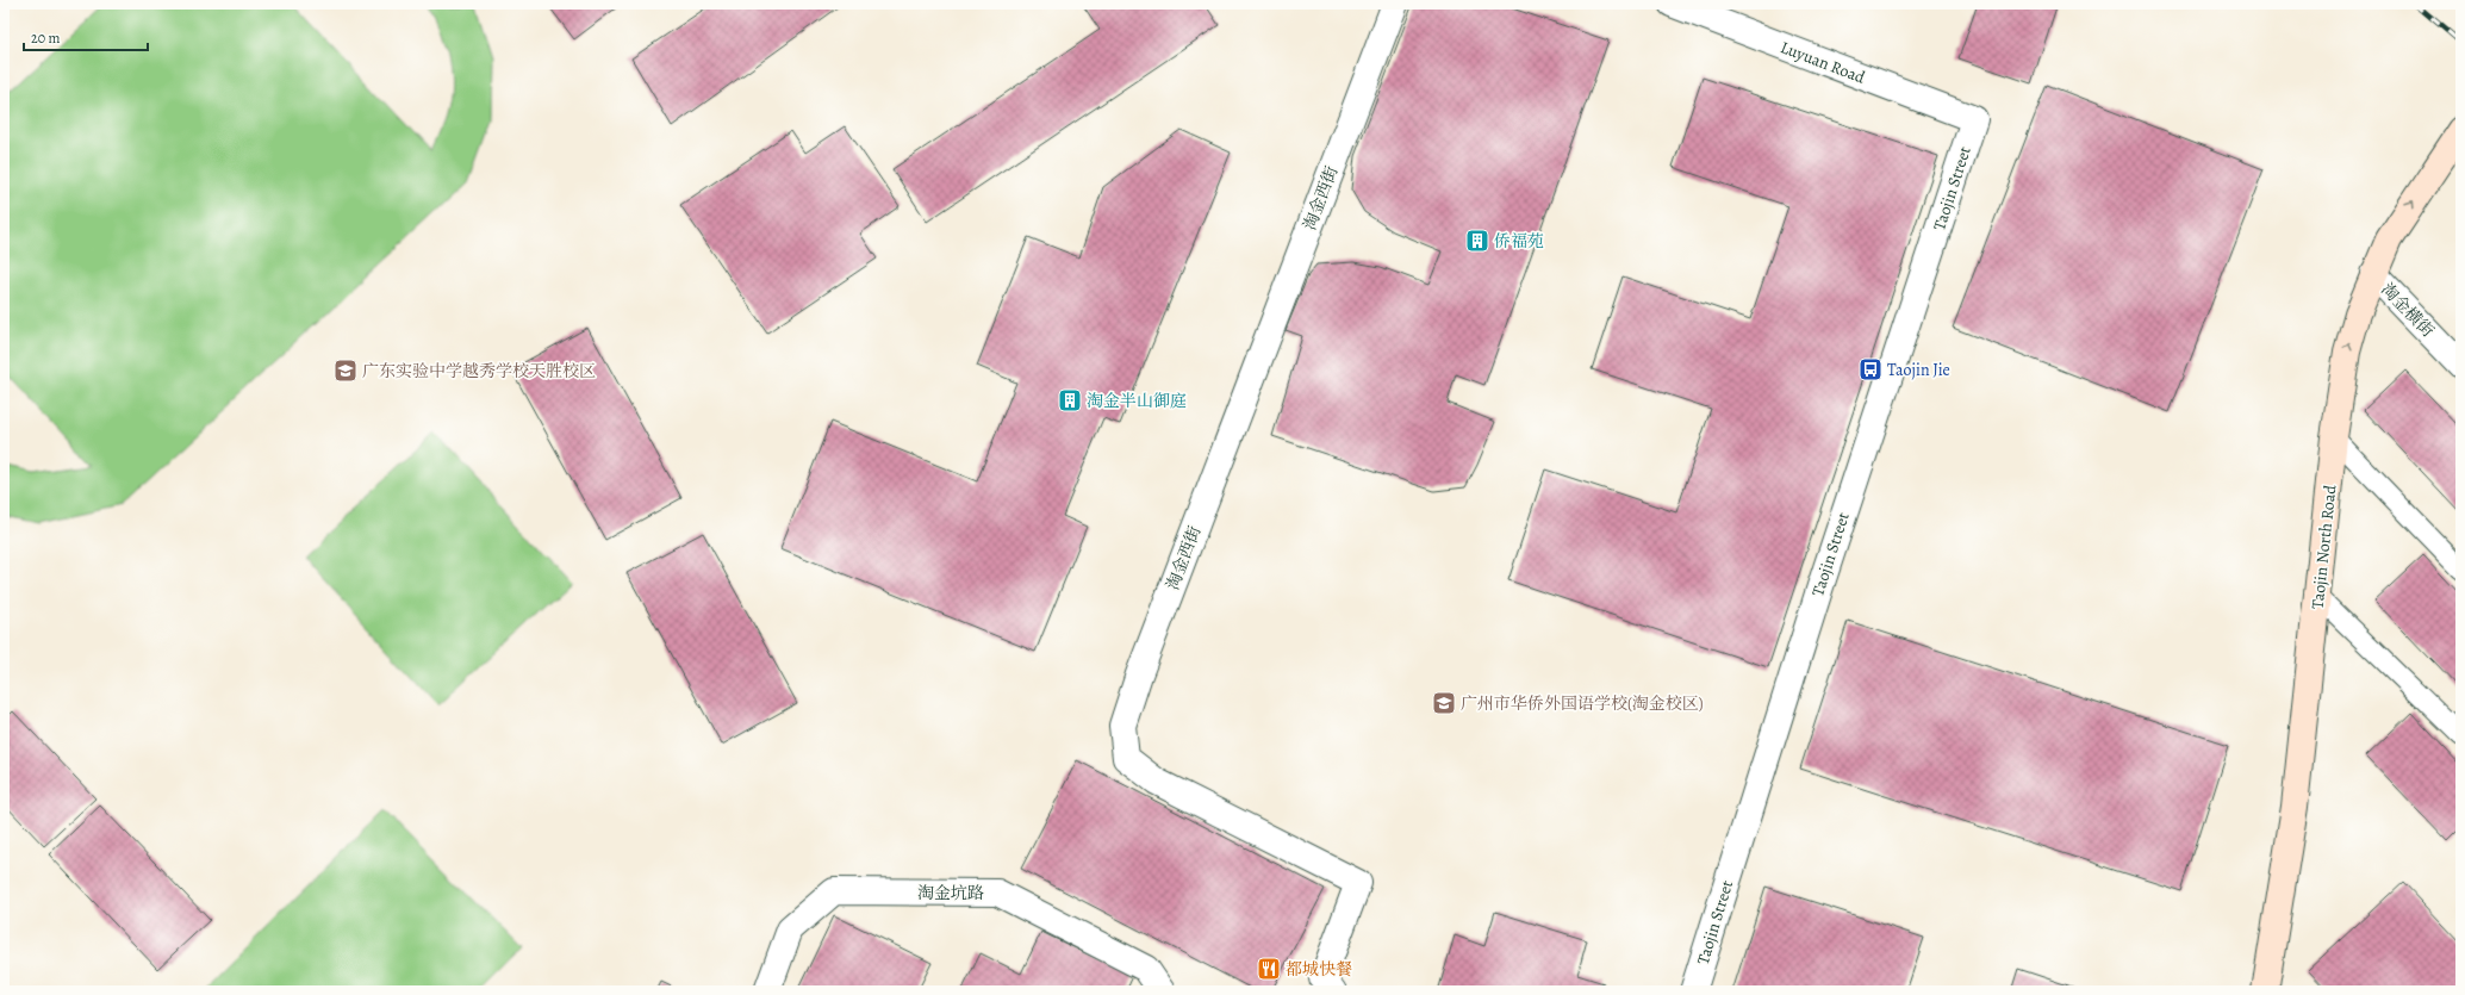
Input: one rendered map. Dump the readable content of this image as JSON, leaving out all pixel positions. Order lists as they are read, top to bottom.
{
  "streets": {
    "street": [
      "Luyuan Road",
      "Taojin Street",
      "淘金西街",
      "淘金横街",
      "Taojin North Road",
      "淘金坑路"
    ]
  },
  "crossings": [
    ["Luyuan Road", "Taojin Street"],
    ["淘金横街", "Taojin North Road"]
  ],
  "one_way": ["Taojin North Road"],
  "places": {
    "building": ["侨福苑", "淘金半山御庭"],
    "bus stop": ["Taojin Jie"],
    "school or university": ["广东实验中学越秀学校天胜校区", "广州市华侨外国语学校(淘金校区)"],
    "restaurant": ["都城快餐"]
  },
  "scale_bar": "20 m"
}
